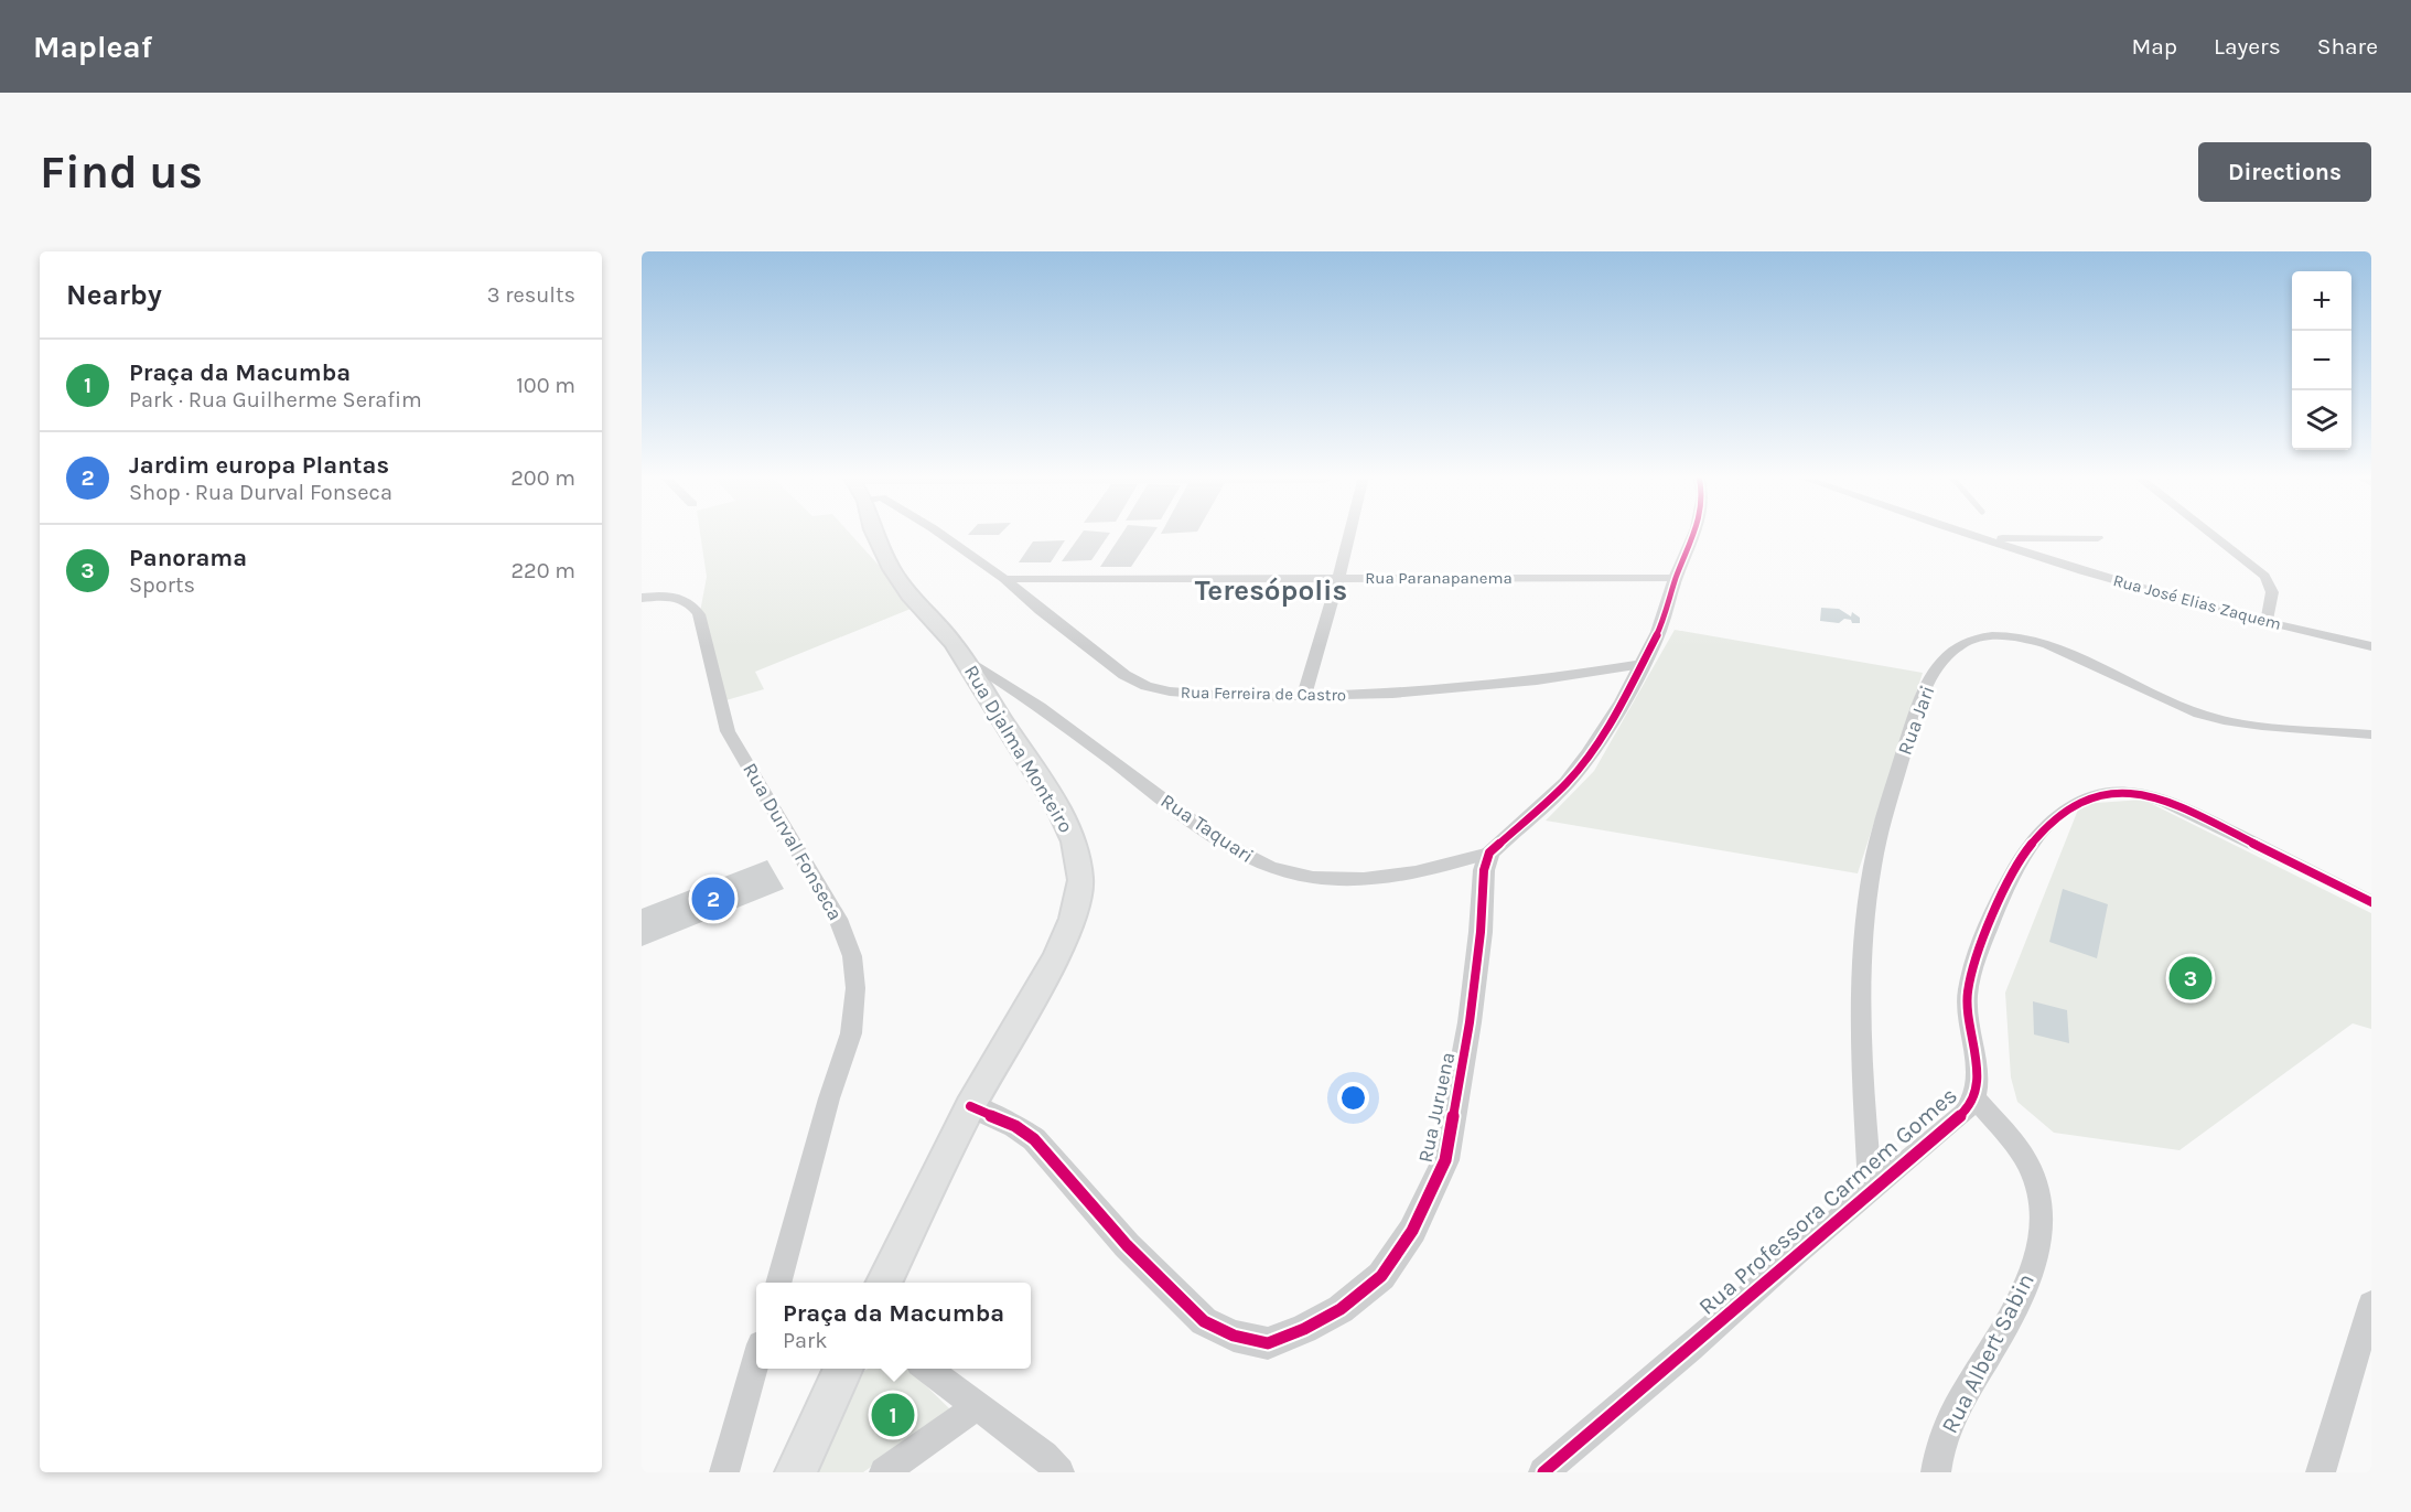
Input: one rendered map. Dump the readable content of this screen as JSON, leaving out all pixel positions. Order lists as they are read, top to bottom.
{
  "streets": {
    "main road": ["Rua Djalma Monteiro"],
    "street": [
      "Rua Paranapanema",
      "Rua José Elias Zaquem",
      "Rua Ferreira de Castro",
      "Rua Jari",
      "Rua Taquari",
      "Rua Durval Fonseca",
      "Rua Juruena",
      "Rua Professora Carmem Gomes",
      "Rua Albert Sabin"
    ]
  },
  "crossings": [
    ["Rua Paranapanema", "Rua Ferreira de Castro"],
    ["Rua Jari", "Rua Professora Carmem Gomes"],
    ["Rua Djalma Monteiro", "Rua Taquari"],
    ["Rua Djalma Monteiro", "Rua Juruena"],
    ["Rua Taquari", "Rua Juruena"],
    ["Rua Professora Carmem Gomes", "Rua Albert Sabin"]
  ],
  "districts": ["Teresópolis"],
  "page": {
    "header": "Mapleaf",
    "nav": ["Map", "Layers", "Share"],
    "buttons": "Directions",
    "title": "Find us",
    "heading": ["Nearby", "3 results"],
    "map_buttons": ["+", "−"],
    "list": [
      {
        "mark": "1",
        "name": "Praça da Macumba",
        "note": "Park · Rua Guilherme Serafim",
        "value": "100 m"
      },
      {
        "mark": "2",
        "name": "Jardim europa Plantas",
        "note": "Shop · Rua Durval Fonseca",
        "value": "200 m"
      },
      {
        "mark": "3",
        "name": "Panorama",
        "note": "Sports",
        "value": "220 m"
      }
    ],
    "pins": ["2", "3", "1"],
    "popup": ["Praça da Macumba", "Park"]
  }
}
